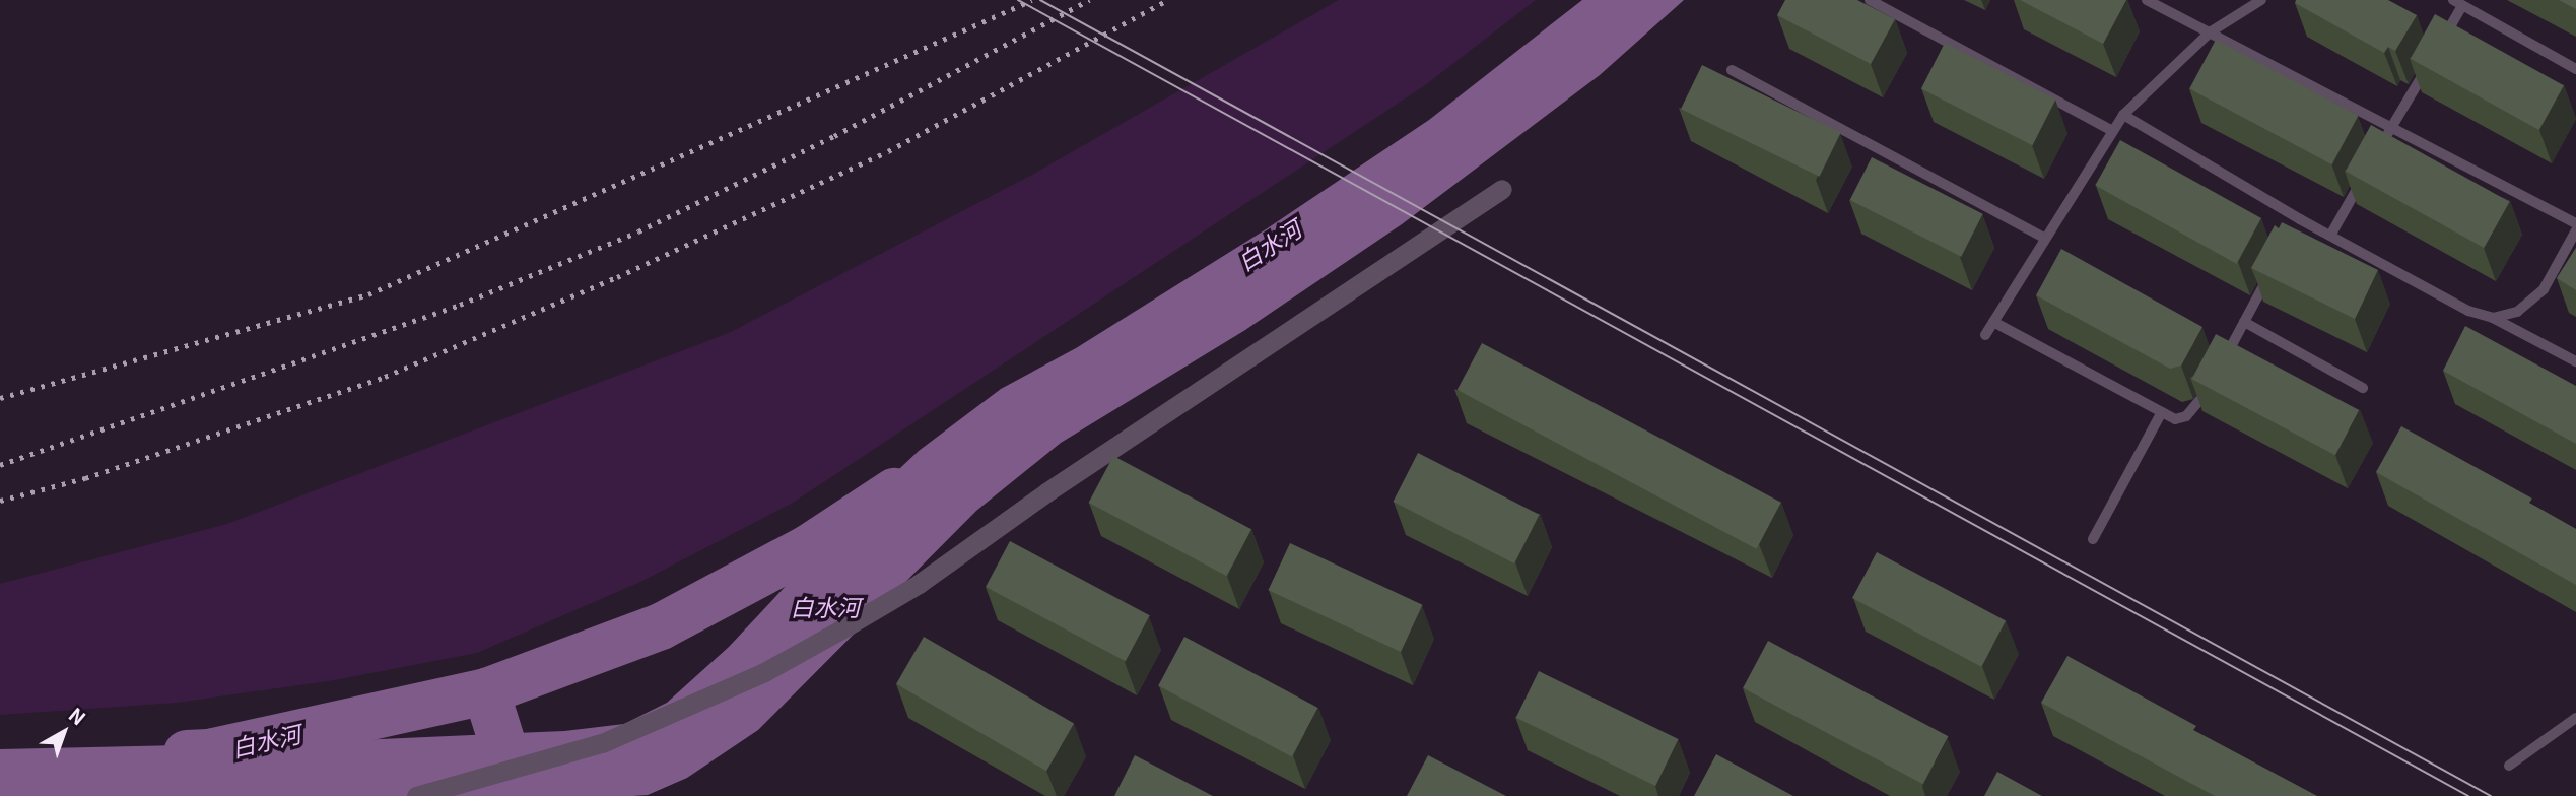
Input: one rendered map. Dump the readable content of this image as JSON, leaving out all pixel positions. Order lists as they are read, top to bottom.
{
  "water": ["白水河"],
  "north": "top right"
}
